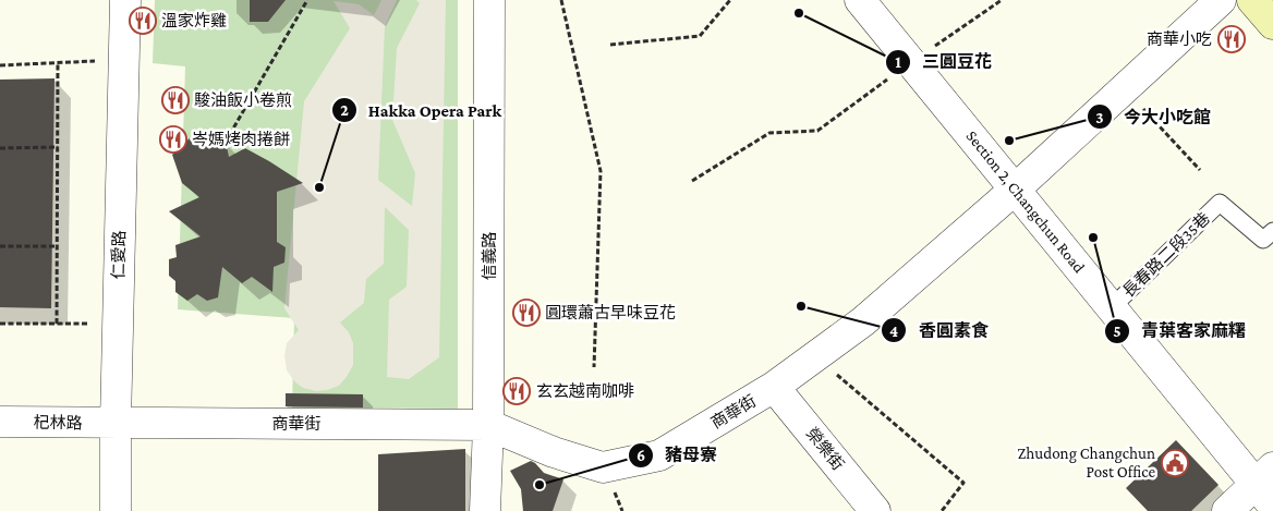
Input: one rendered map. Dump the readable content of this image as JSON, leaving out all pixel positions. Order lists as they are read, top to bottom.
{
  "streets": {
    "street": [
      "Section 2, Changchun Road",
      "仁愛路",
      "信義路",
      "商華街",
      "杞林路",
      "榮樂街"
    ],
    "lane": ["長春路二段35巷"]
  },
  "crossings": [
    ["Section 2, Changchun Road", "長春路二段35巷"],
    ["Section 2, Changchun Road", "商華街"],
    ["仁愛路", "商華街"],
    ["仁愛路", "杞林路"],
    ["信義路", "商華街"],
    ["商華街", "杞林路"],
    ["商華街", "榮樂街"]
  ],
  "places": {
    "other": [
      "三圓豆花",
      "今大小吃館",
      "Hakka Opera Park",
      "青葉客家麻糬",
      "香圓素食",
      "豬母寮"
    ],
    "restaurant": [
      "溫家炸雞",
      "商華小吃",
      "駿油飯小卷煎",
      "岑媽烤肉捲餅",
      "圓環蕭古早味豆花",
      "玄玄越南咖啡"
    ],
    "public building": ["Zhudong Changchun Post Office"]
  }
}
